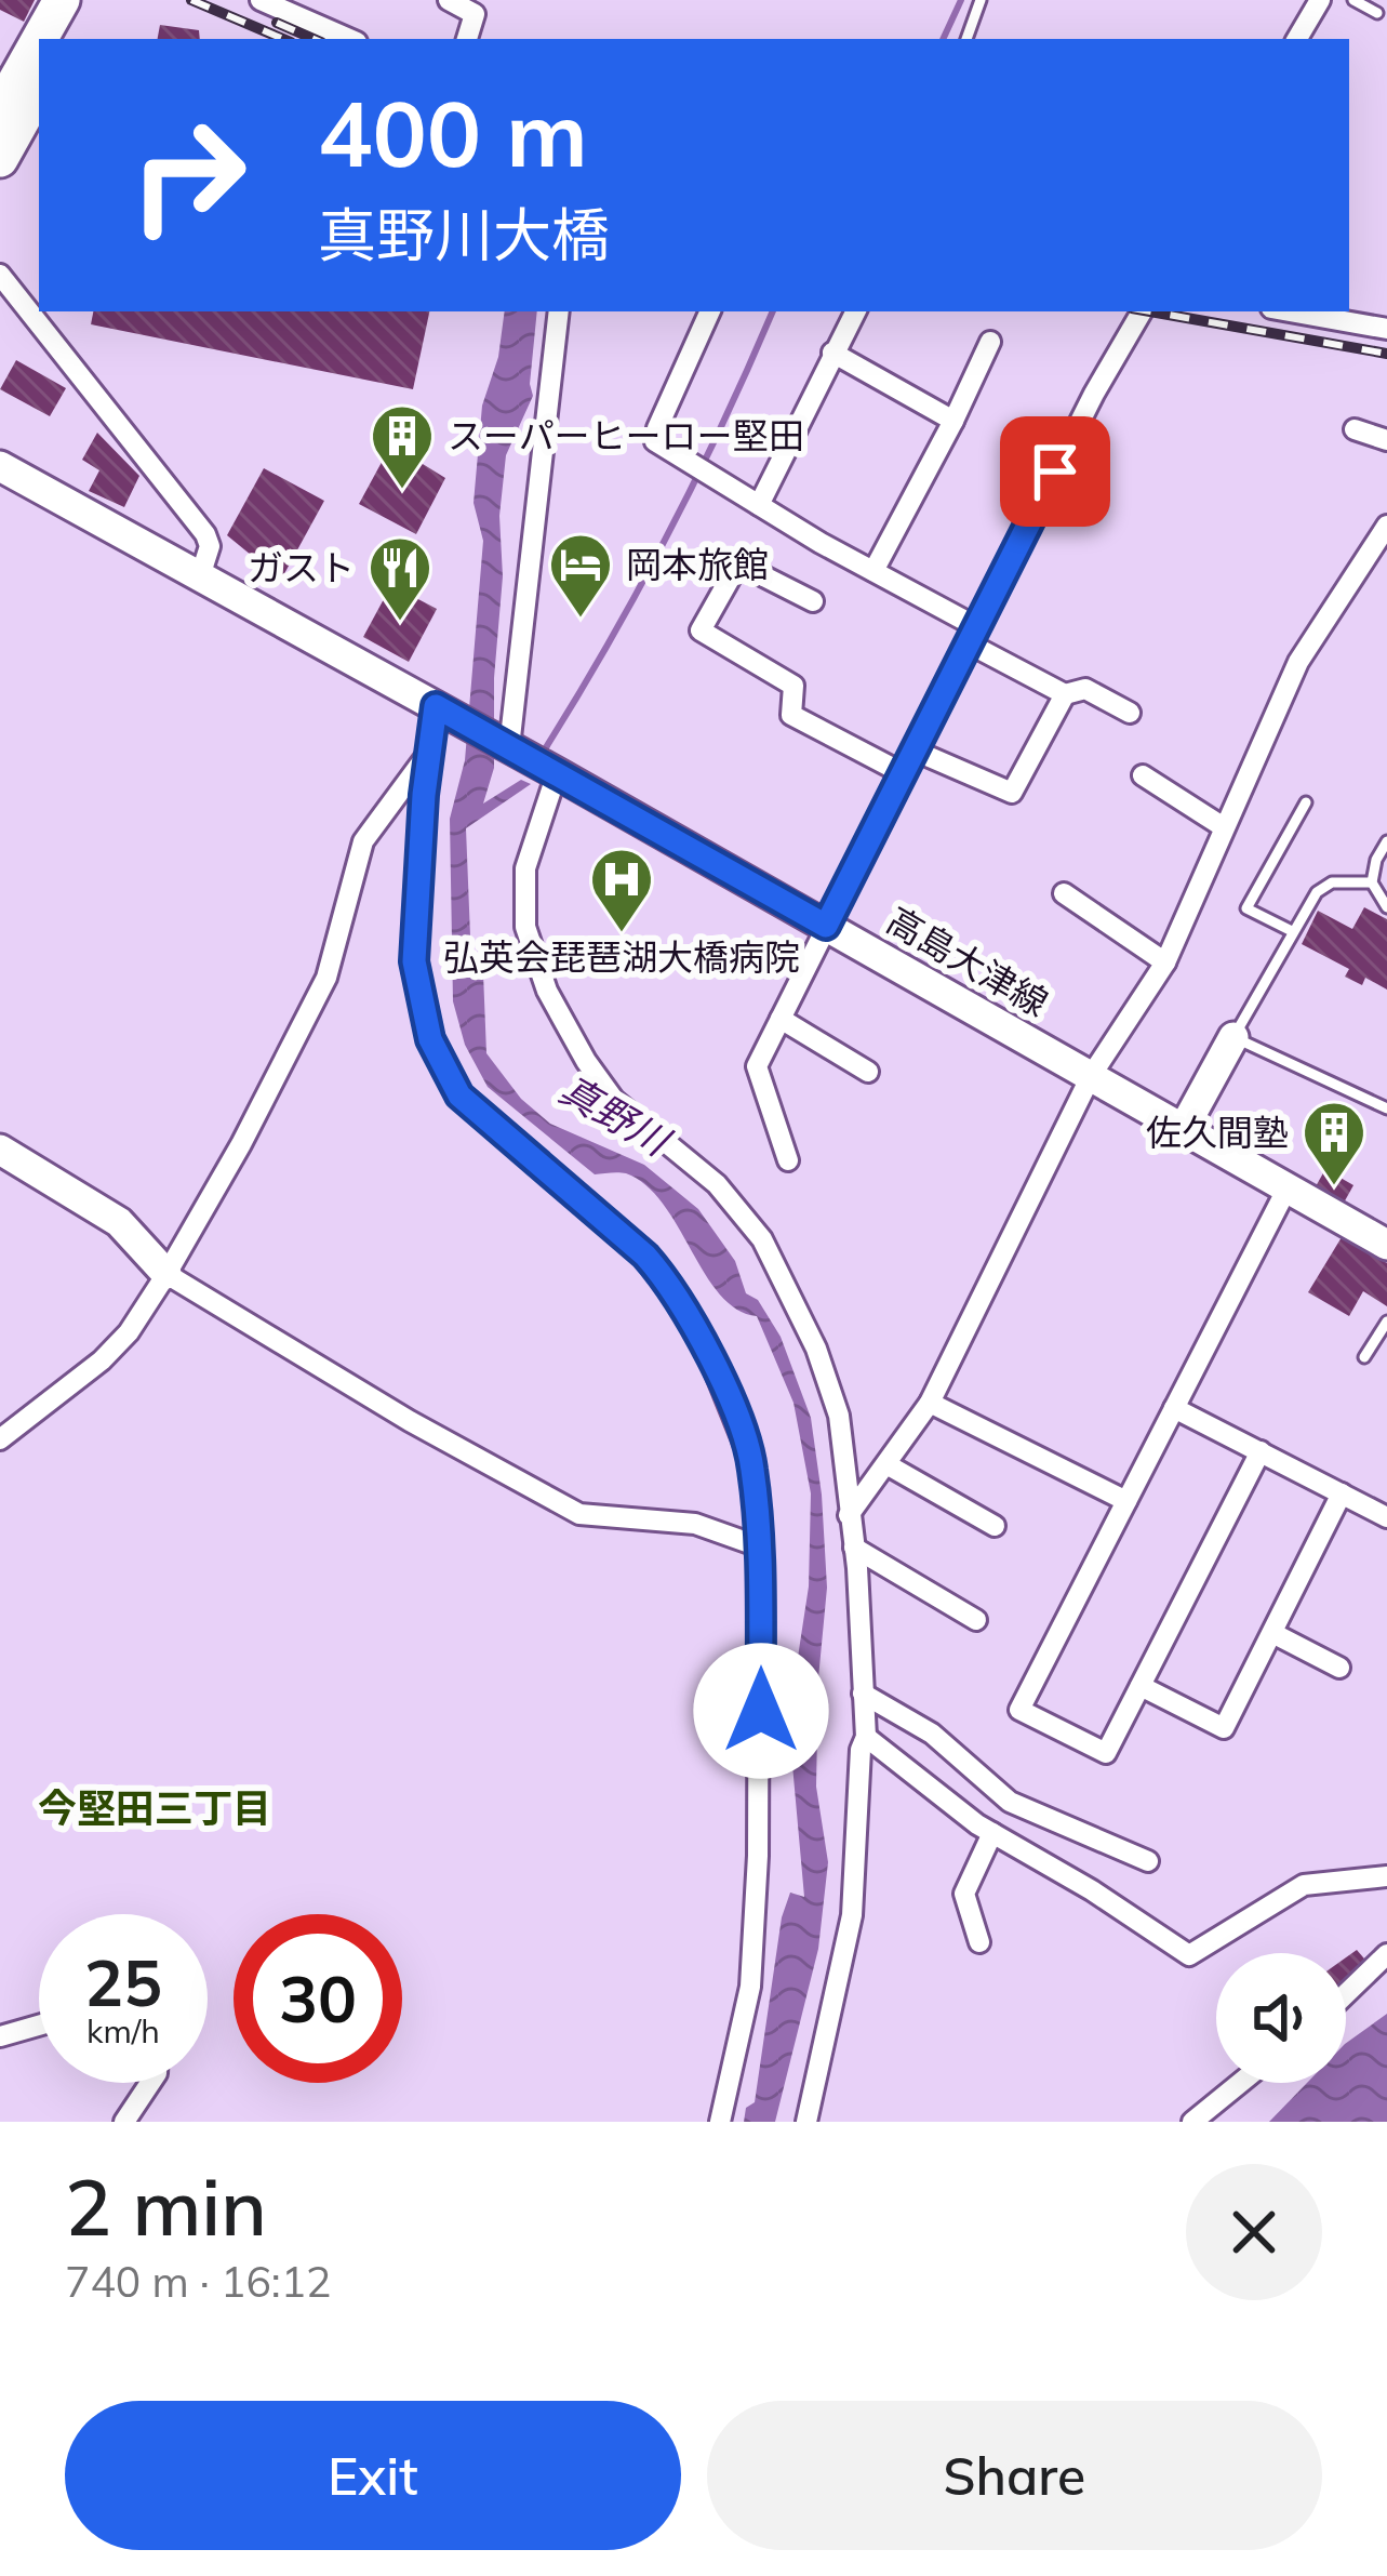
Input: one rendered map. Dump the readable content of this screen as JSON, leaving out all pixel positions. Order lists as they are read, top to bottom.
{
  "streets": {
    "main road": ["高島大津線"]
  },
  "districts": ["今堅田三丁目"],
  "water": ["真野川"],
  "places": {
    "building": ["スーパーヒーロー堅田", "佐久間塾"],
    "hotel": ["岡本旅館"],
    "restaurant": ["ガスト"],
    "hospital": ["弘英会琵琶湖大橋病院"]
  },
  "page": {
    "turn": ["400 m", "真野川大橋"],
    "speed": "25 km/h",
    "limit": "30",
    "heading": ["2 min", "740 m · 16:12"],
    "buttons": ["Exit", "Share"]
  }
}
